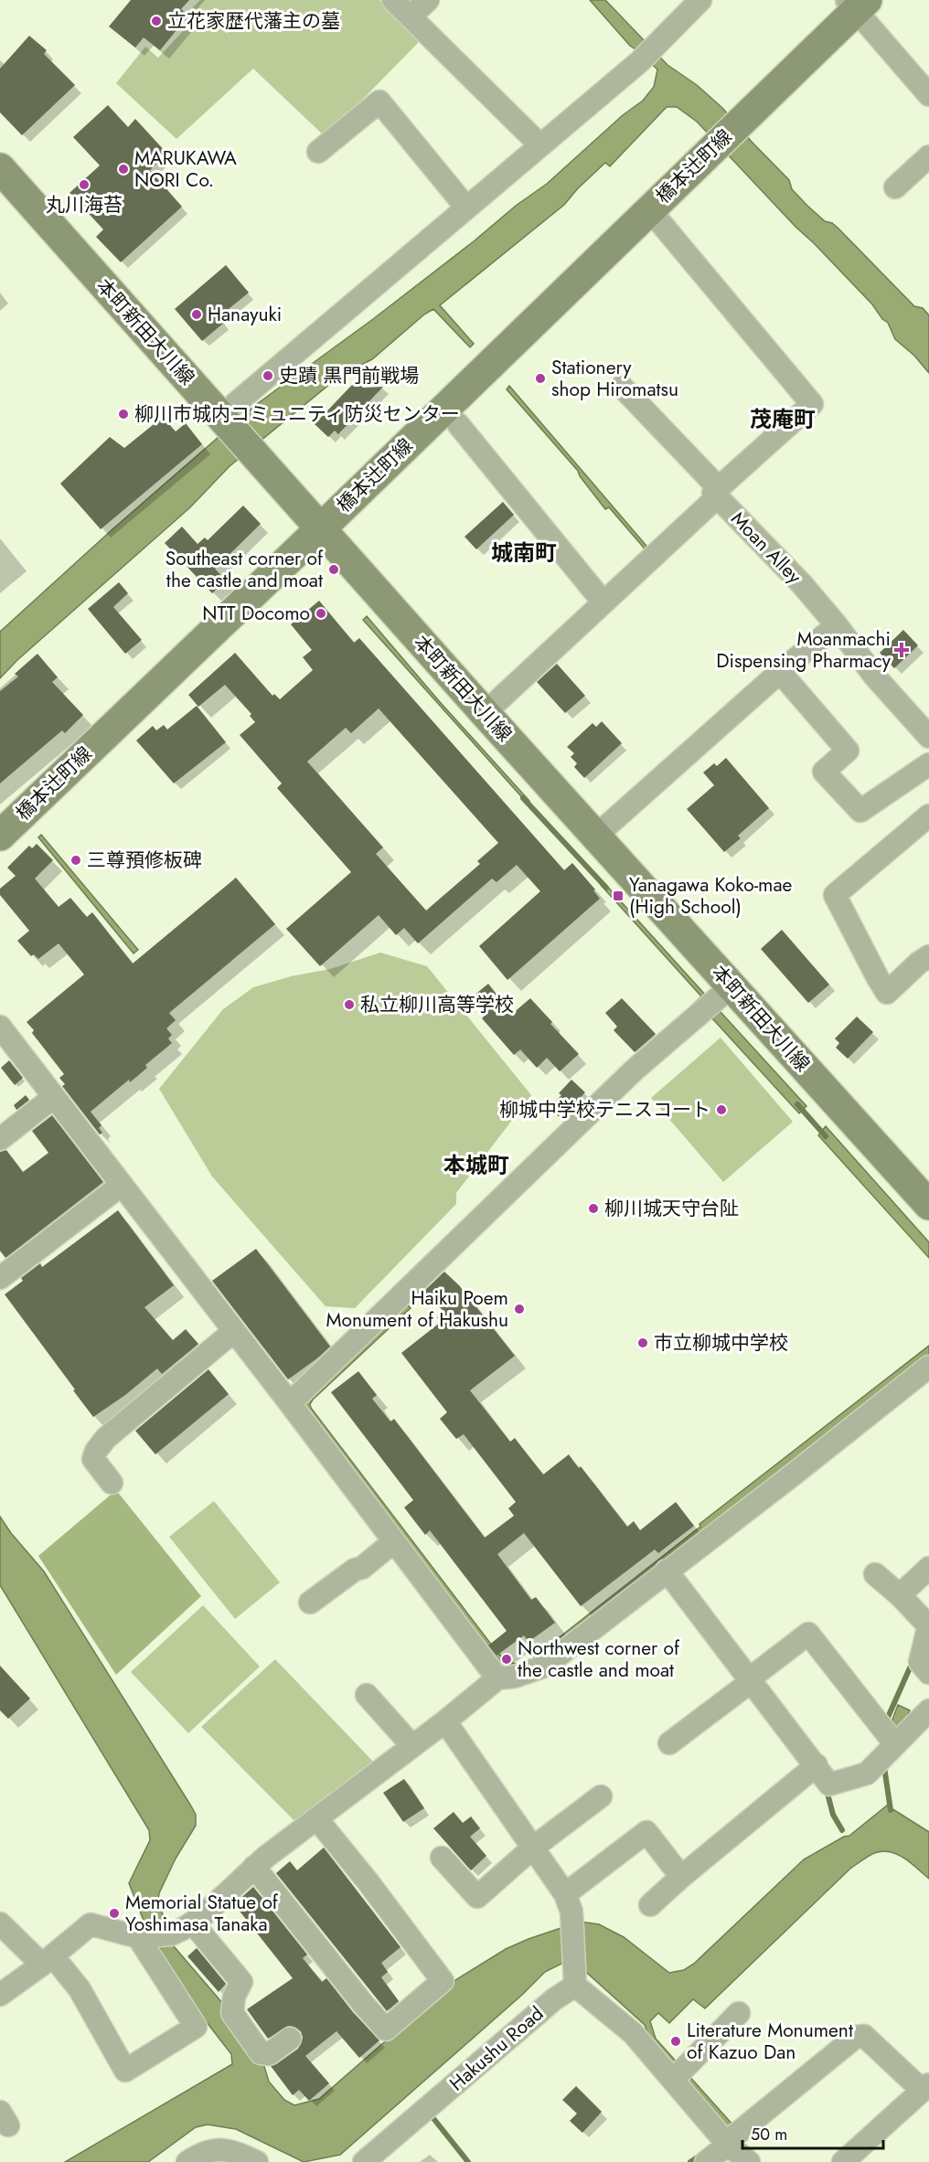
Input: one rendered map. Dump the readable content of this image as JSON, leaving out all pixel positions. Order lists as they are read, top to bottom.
{
  "streets": {
    "main road": ["橋本辻町線", "本町新田大川線"],
    "street": ["Moan Alley", "Hakushu Road"]
  },
  "crossings": [
    ["橋本辻町線", "本町新田大川線"]
  ],
  "districts": ["茂庵町", "城南町", "本城町"],
  "places": {
    "other": [
      "立花家歴代藩主の墓",
      "MARUKAWA NORI Co.",
      "丸川海苔",
      "Hanayuki",
      "史蹟 黒門前戦場",
      "Stationery shop Hiromatsu",
      "柳川市城内コミュニティ防災センター",
      "Southeast corner of the castle and moat",
      "NTT Docomo",
      "三尊預修板碑",
      "私立柳川高等学校",
      "柳城中学校テニスコート",
      "柳川城天守台阯",
      "Haiku Poem Monument of Hakushu",
      "市立柳城中学校",
      "Northwest corner of the castle and moat",
      "Memorial Statue of Yoshimasa Tanaka",
      "Literature Monument of Kazuo Dan"
    ],
    "health": ["Moanmachi Dispensing Pharmacy"],
    "transit": ["Yanagawa Koko-mae (High School)"]
  },
  "scale_bar": "50 m"
}
